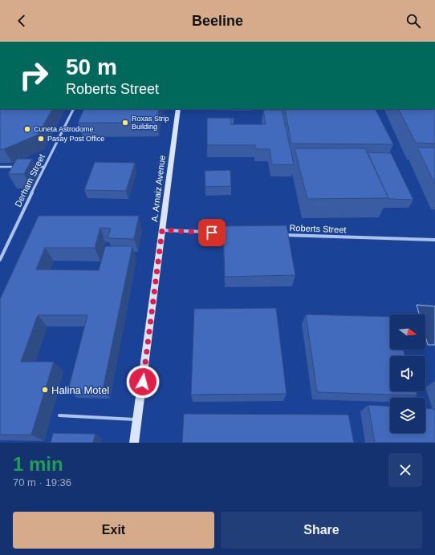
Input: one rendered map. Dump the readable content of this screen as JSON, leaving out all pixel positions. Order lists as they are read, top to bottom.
{
  "streets": {
    "main road": ["A. Arnaiz Avenue"],
    "street": ["Derham Street", "Roberts Street"]
  },
  "places": [
    "Roxas Strip Building",
    "Cuneta Astrodome",
    "Pasay Post Office",
    "Halina Motel"
  ],
  "north": "right",
  "page": {
    "header": "Beeline",
    "turn": ["50 m", "Roberts Street"],
    "heading": ["1 min", "70 m · 19:36"],
    "buttons": ["Exit", "Share"]
  }
}
